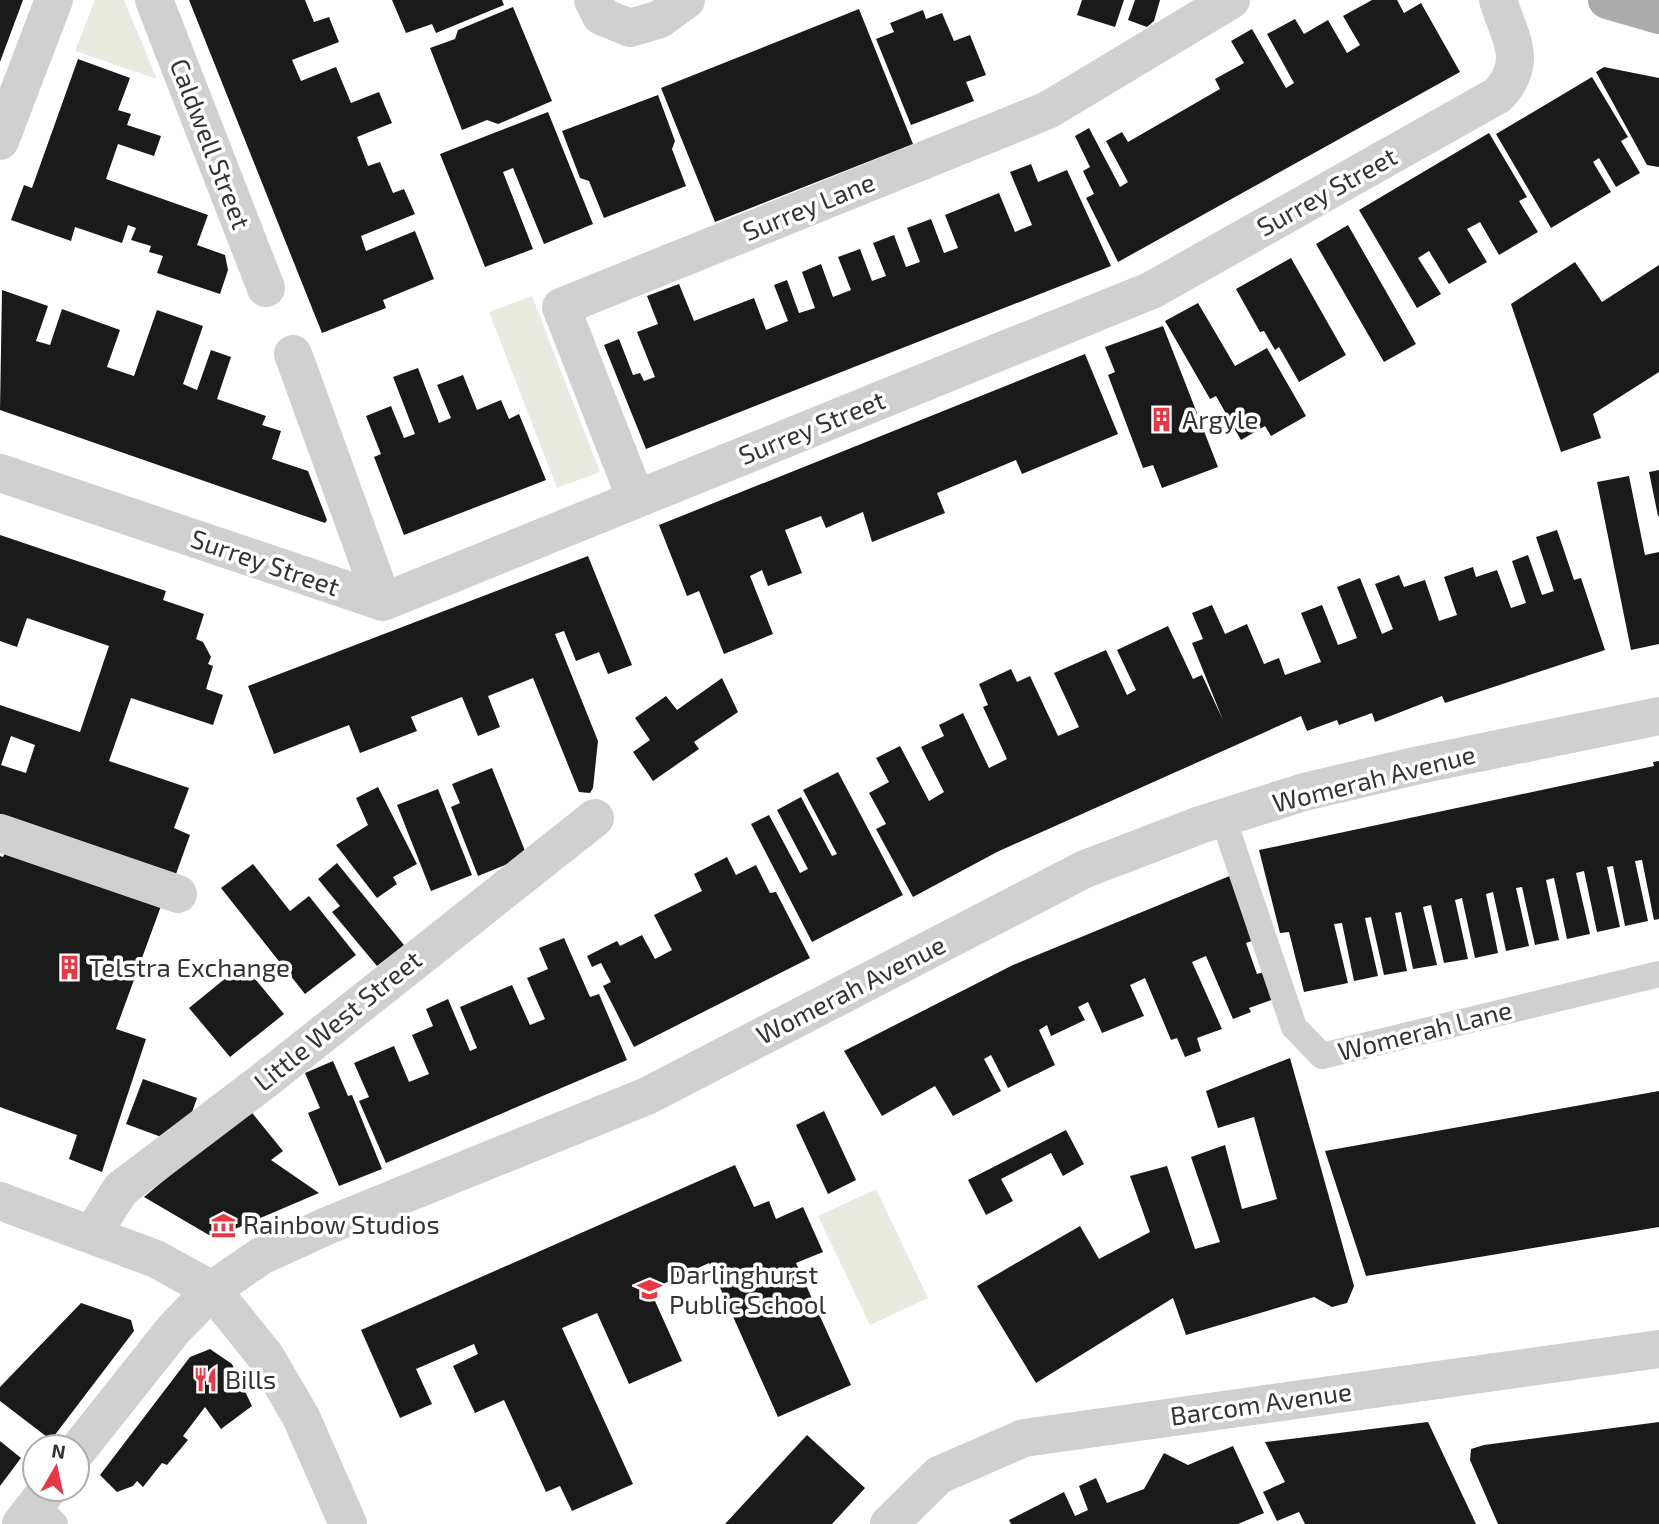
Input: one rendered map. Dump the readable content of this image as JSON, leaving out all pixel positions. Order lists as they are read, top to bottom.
{
  "streets": {
    "street": [
      "Caldwell Street",
      "Surrey Street",
      "Surrey Lane",
      "Womerah Avenue",
      "Little West Street",
      "Barcom Avenue"
    ],
    "lane": ["Womerah Lane"]
  },
  "crossings": [
    ["Surrey Street", "Surrey Lane"],
    ["Womerah Avenue", "Womerah Lane"]
  ],
  "places": {
    "building": ["Argyle", "Telstra Exchange"],
    "museum": ["Rainbow Studios"],
    "school or university": ["Darlinghurst Public School"],
    "restaurant": ["Bills"]
  },
  "north": "top"
}
